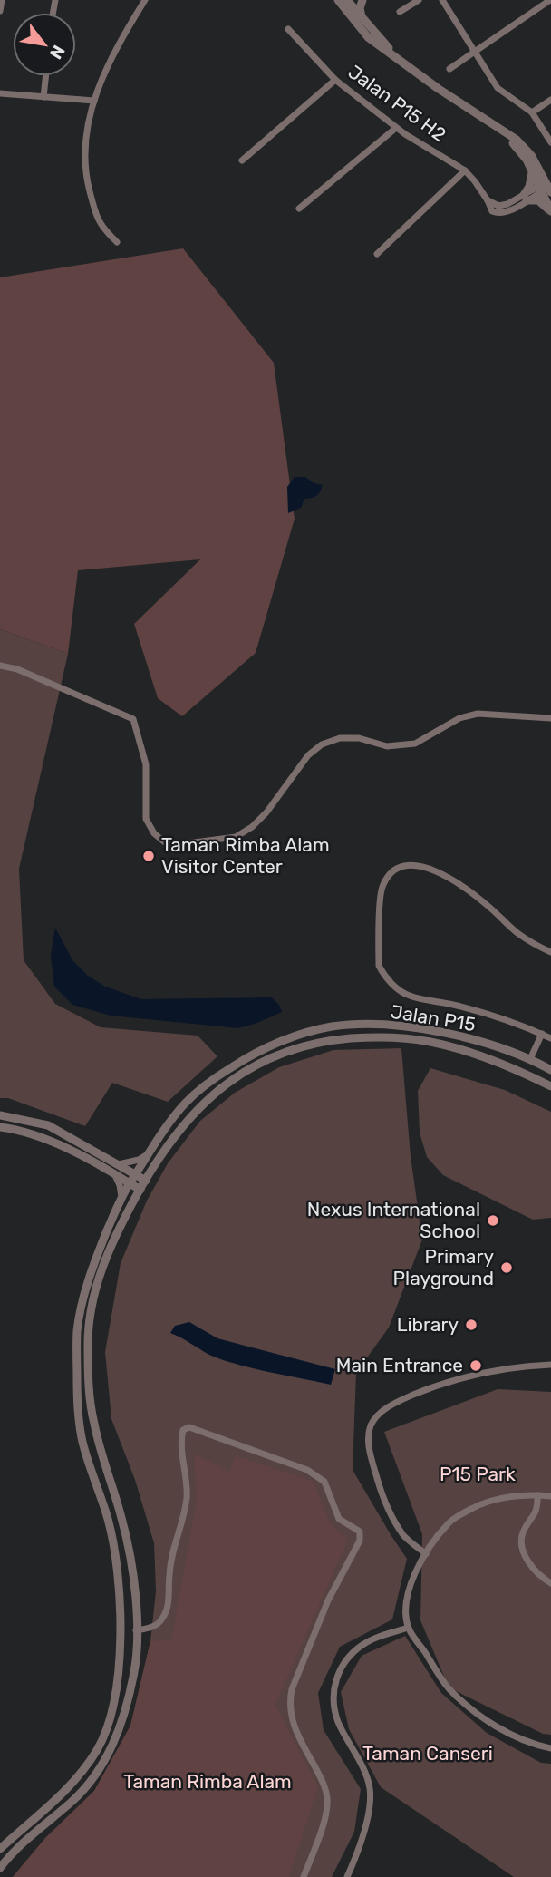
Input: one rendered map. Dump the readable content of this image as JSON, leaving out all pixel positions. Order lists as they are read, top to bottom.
{
  "streets": {
    "street": ["Jalan P15 H2", "Jalan P15"]
  },
  "parks": ["P15 Park", "Taman Canseri", "Taman Rimba Alam"],
  "places": [
    "Taman Rimba Alam Visitor Center",
    "Nexus International School",
    "Primary Playground",
    "Library",
    "Main Entrance"
  ],
  "north": "bottom right"
}
